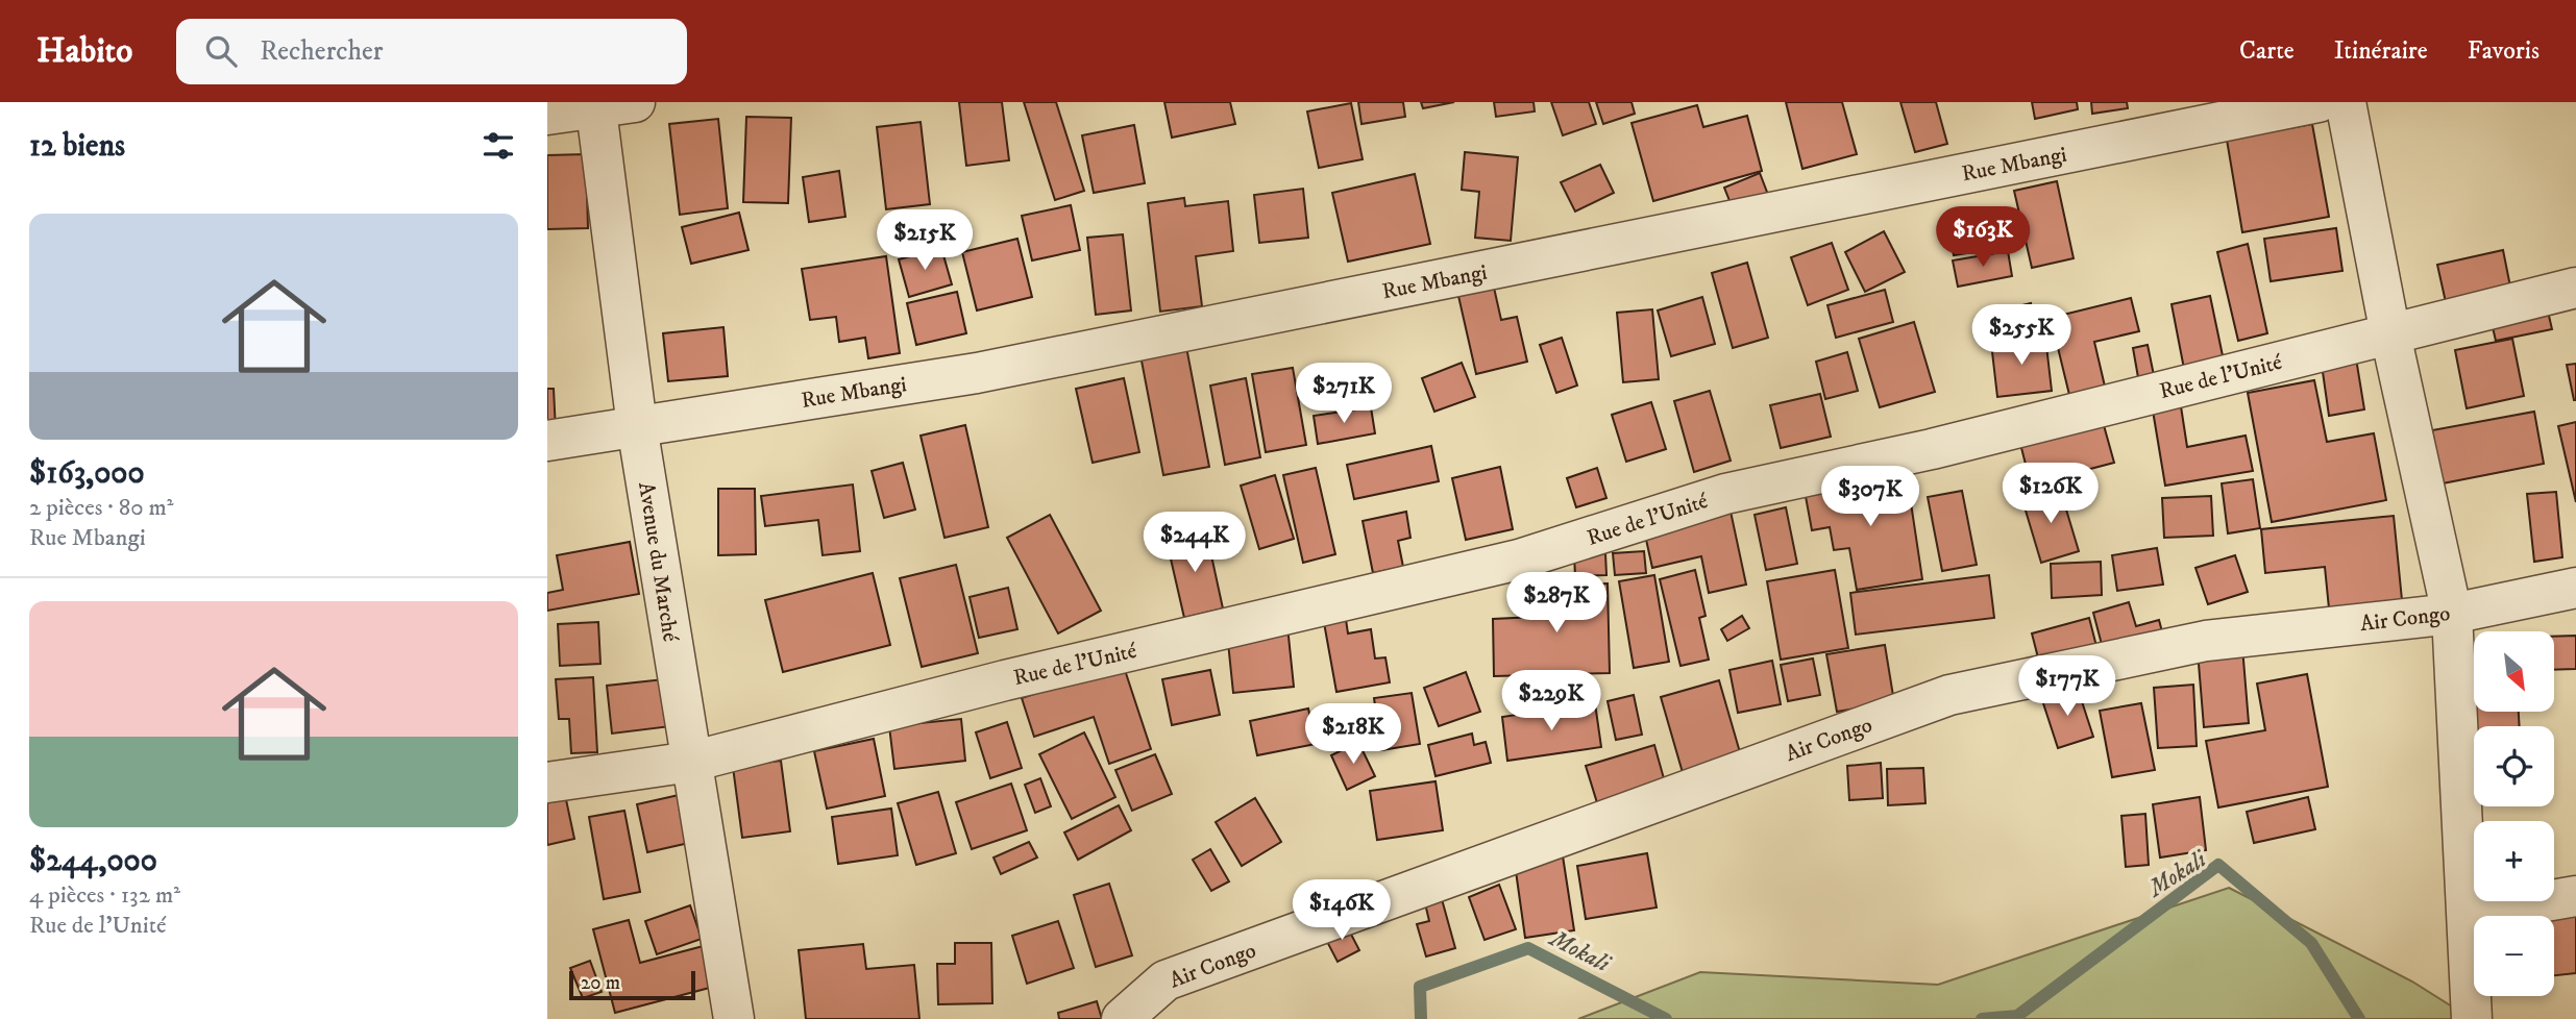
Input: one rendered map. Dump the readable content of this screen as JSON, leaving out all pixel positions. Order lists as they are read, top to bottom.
{
  "streets": {
    "street": [
      "Rue Mbangi",
      "Rue de l'Unité",
      "Avenue du Marché",
      "Air Congo"
    ]
  },
  "crossings": [
    ["Rue Mbangi", "Avenue du Marché"],
    ["Rue de l'Unité", "Avenue du Marché"]
  ],
  "water": ["Mokali"],
  "scale_bar": "20 m",
  "north": "bottom right",
  "page": {
    "header": "Habito",
    "search": "Rechercher",
    "nav": ["Carte", "Itinéraire", "Favoris"],
    "heading": "12 biens",
    "list": [
      {
        "name": "$163,000",
        "note": "2 pièces · 80 m² · Rue Mbangi"
      },
      {
        "name": "$244,000",
        "note": "4 pièces · 132 m² · Rue de l'Unité"
      }
    ],
    "price": [
      "$163K",
      "$215K",
      "$255K",
      "$271K",
      "$126K",
      "$307K",
      "$244K",
      "$287K",
      "$177K",
      "$229K",
      "$218K",
      "$146K"
    ],
    "map_buttons": ["+", "−"],
    "scale": "20 m"
  }
}
